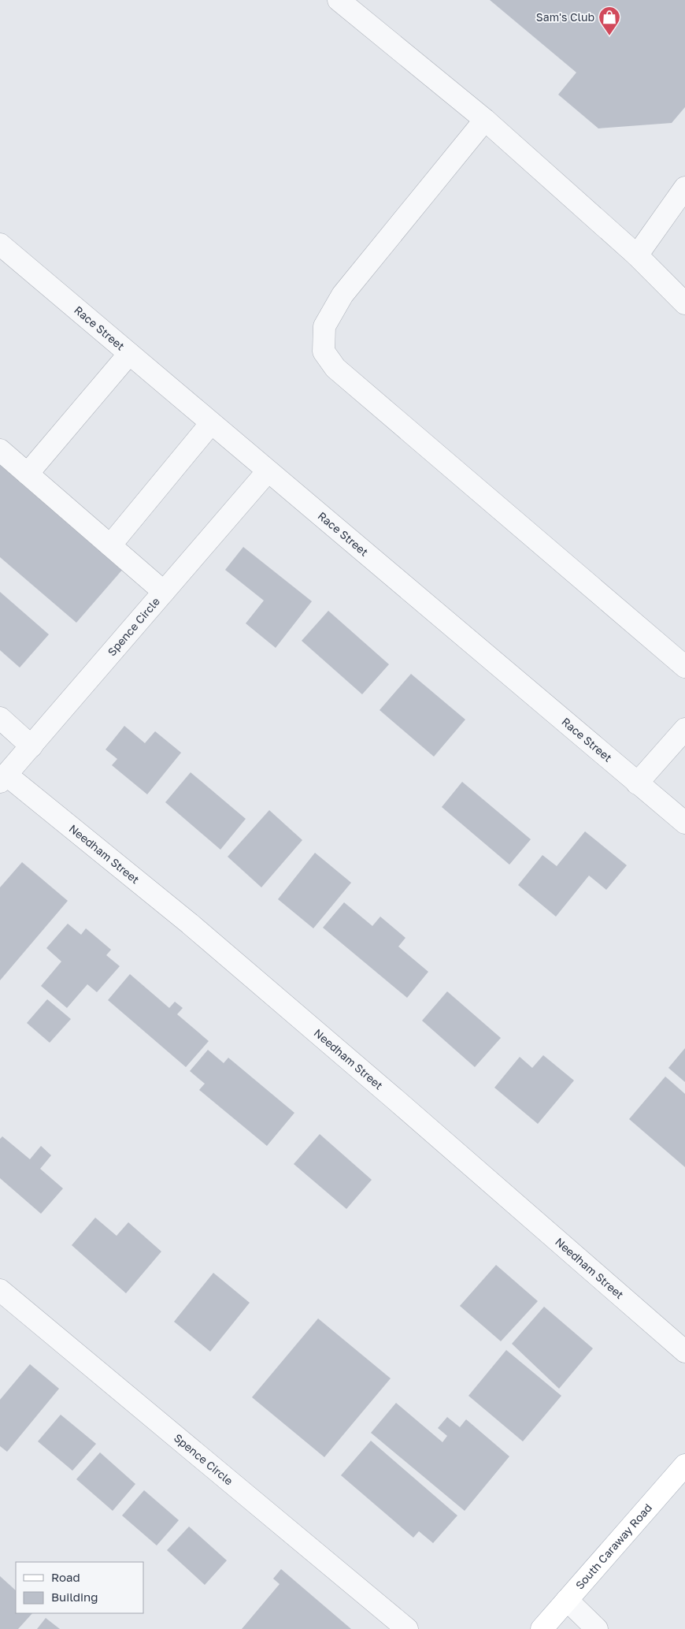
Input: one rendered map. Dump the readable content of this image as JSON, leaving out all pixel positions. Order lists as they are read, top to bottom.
{
  "streets": {
    "main road": ["South Caraway Road"],
    "street": ["Race Street", "Spence Circle", "Needham Street"]
  },
  "crossings": [
    ["Race Street", "Spence Circle"],
    ["Spence Circle", "Needham Street"]
  ],
  "places": {
    "shop": ["Sam's Club"]
  },
  "legend": ["Road", "Building"]
}
